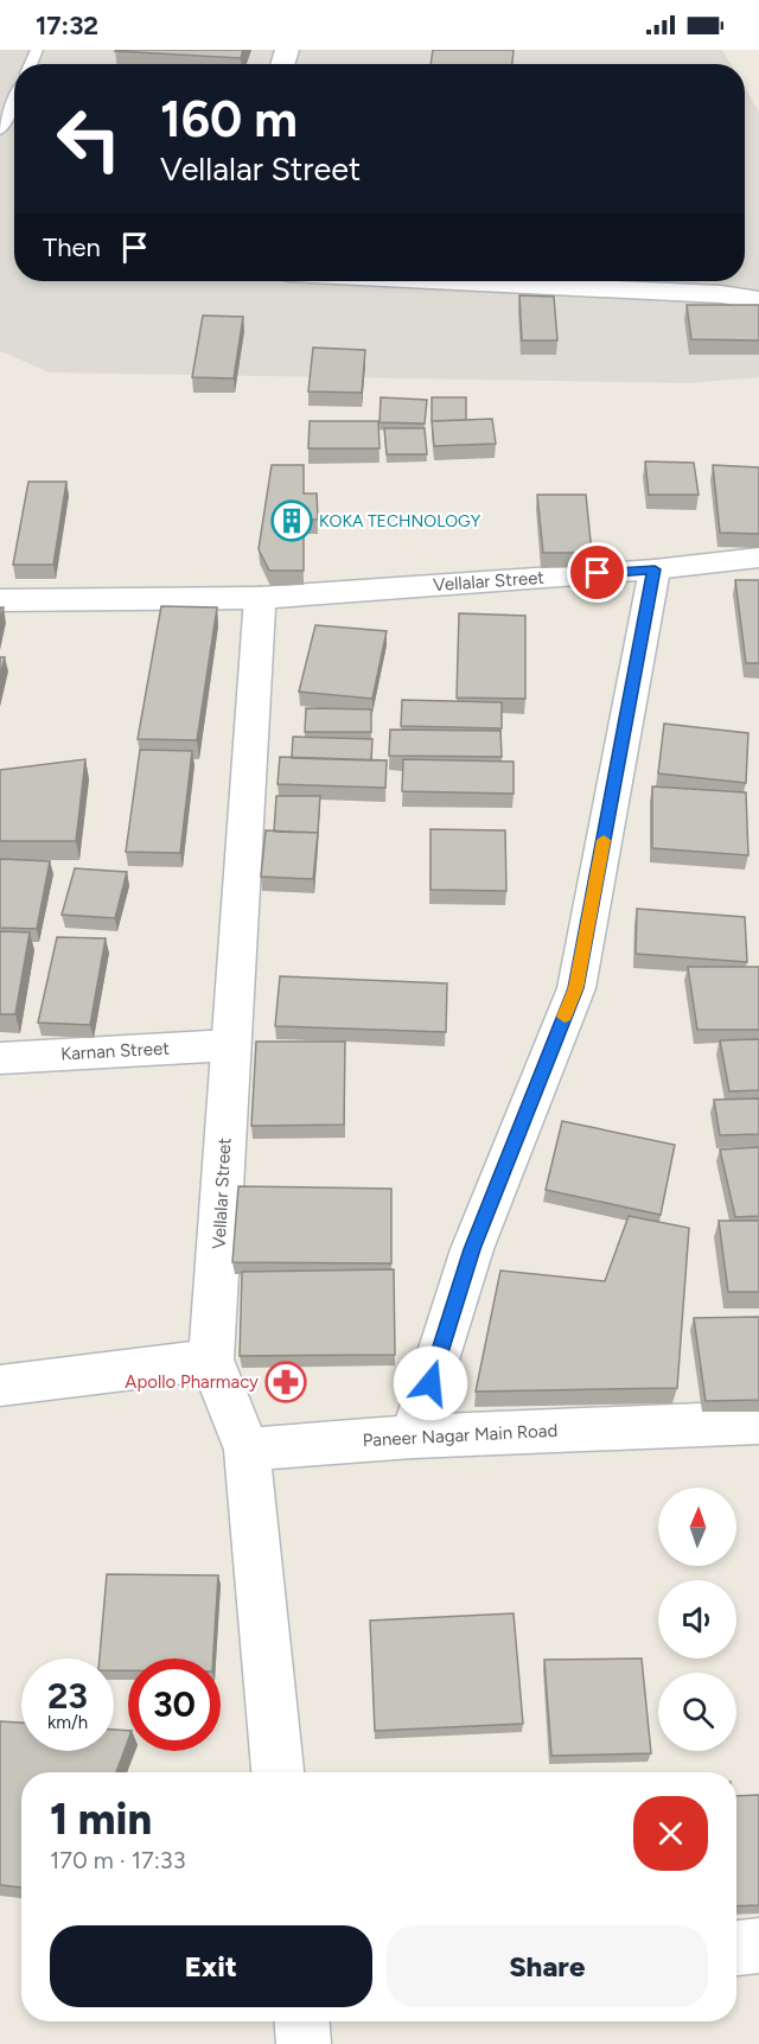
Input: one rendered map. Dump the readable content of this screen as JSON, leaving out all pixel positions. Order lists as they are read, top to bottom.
{
  "streets": {
    "street": ["Vellalar Street", "Karnan Street", "Paneer Nagar Main Road"]
  },
  "crossings": [
    ["Vellalar Street", "Karnan Street"],
    ["Vellalar Street", "Paneer Nagar Main Road"]
  ],
  "places": {
    "building": ["KOKA TECHNOLOGY"],
    "pharmacy": ["Apollo Pharmacy"]
  },
  "north": "top",
  "page": {
    "status": "17:32",
    "turn": ["160 m", "Vellalar Street"],
    "then": "Then",
    "speed": "23 km/h",
    "limit": "30",
    "heading": ["1 min", "170 m · 17:33"],
    "buttons": ["Exit", "Share"]
  }
}
